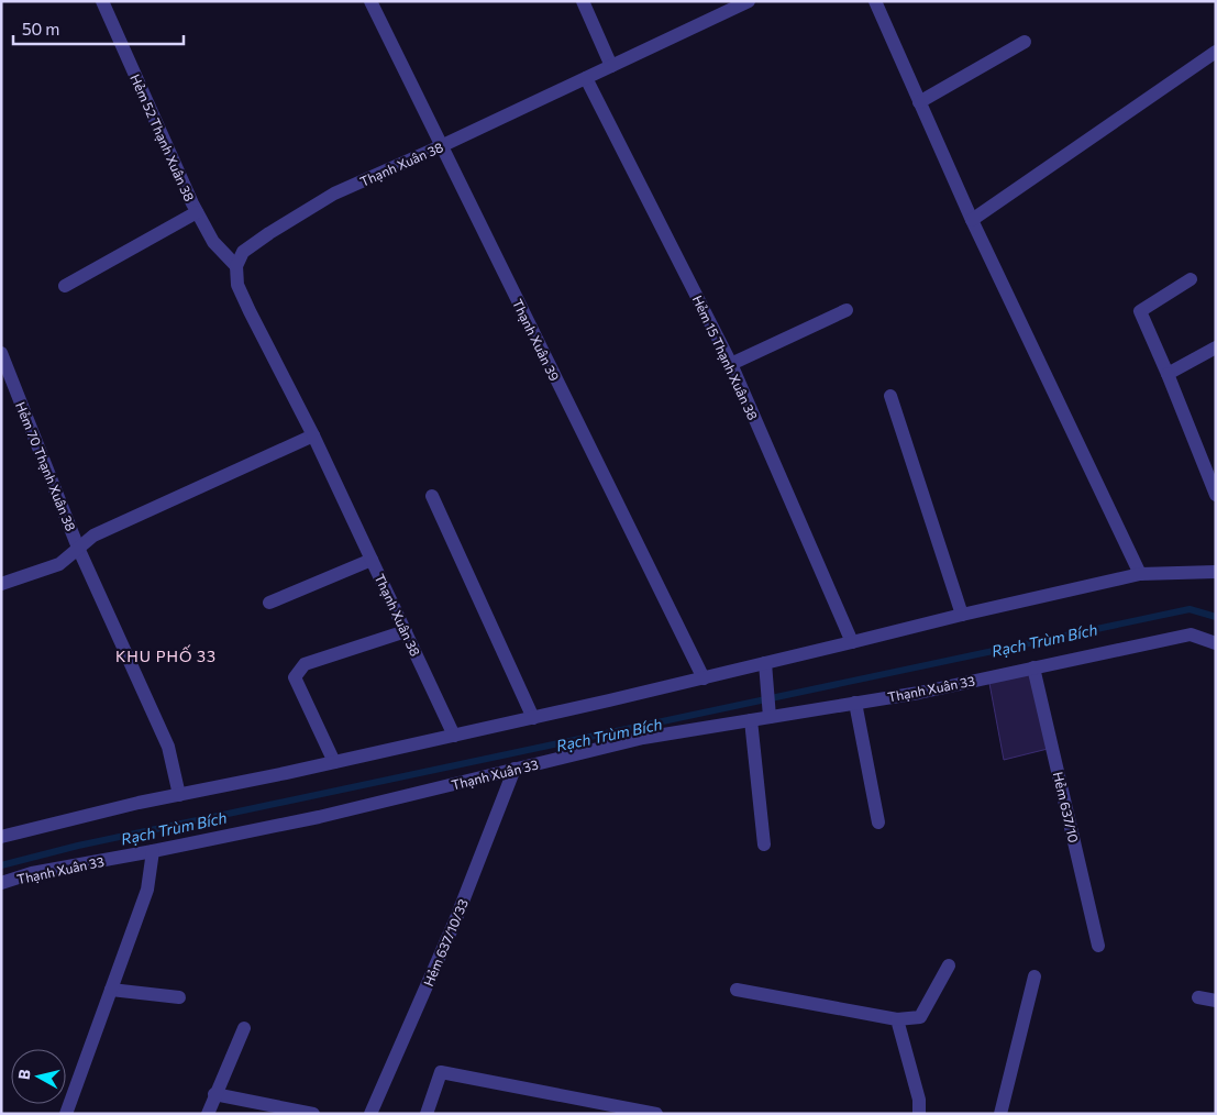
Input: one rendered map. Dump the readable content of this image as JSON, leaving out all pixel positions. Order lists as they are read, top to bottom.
{
  "streets": {
    "street": [
      "Hẻm 52 Thạnh Xuân 38",
      "Thạnh Xuân 38",
      "Thạnh Xuân 39",
      "Hẻm 15 Thạnh Xuân 38",
      "Hẻm 70 Thạnh Xuân 38",
      "Thạnh Xuân 33",
      "Hẻm 637/10",
      "Hẻm 637/10/33"
    ]
  },
  "crossings": [
    ["Hẻm 52 Thạnh Xuân 38", "Thạnh Xuân 38"],
    ["Thạnh Xuân 38", "Thạnh Xuân 39"],
    ["Thạnh Xuân 38", "Hẻm 15 Thạnh Xuân 38"],
    ["Thạnh Xuân 33", "Hẻm 637/10"],
    ["Thạnh Xuân 33", "Hẻm 637/10/33"]
  ],
  "districts": ["KHU PHỐ 33"],
  "water": ["Rạch Trùm Bích"],
  "scale_bar": "50 m",
  "north": "left"
}
